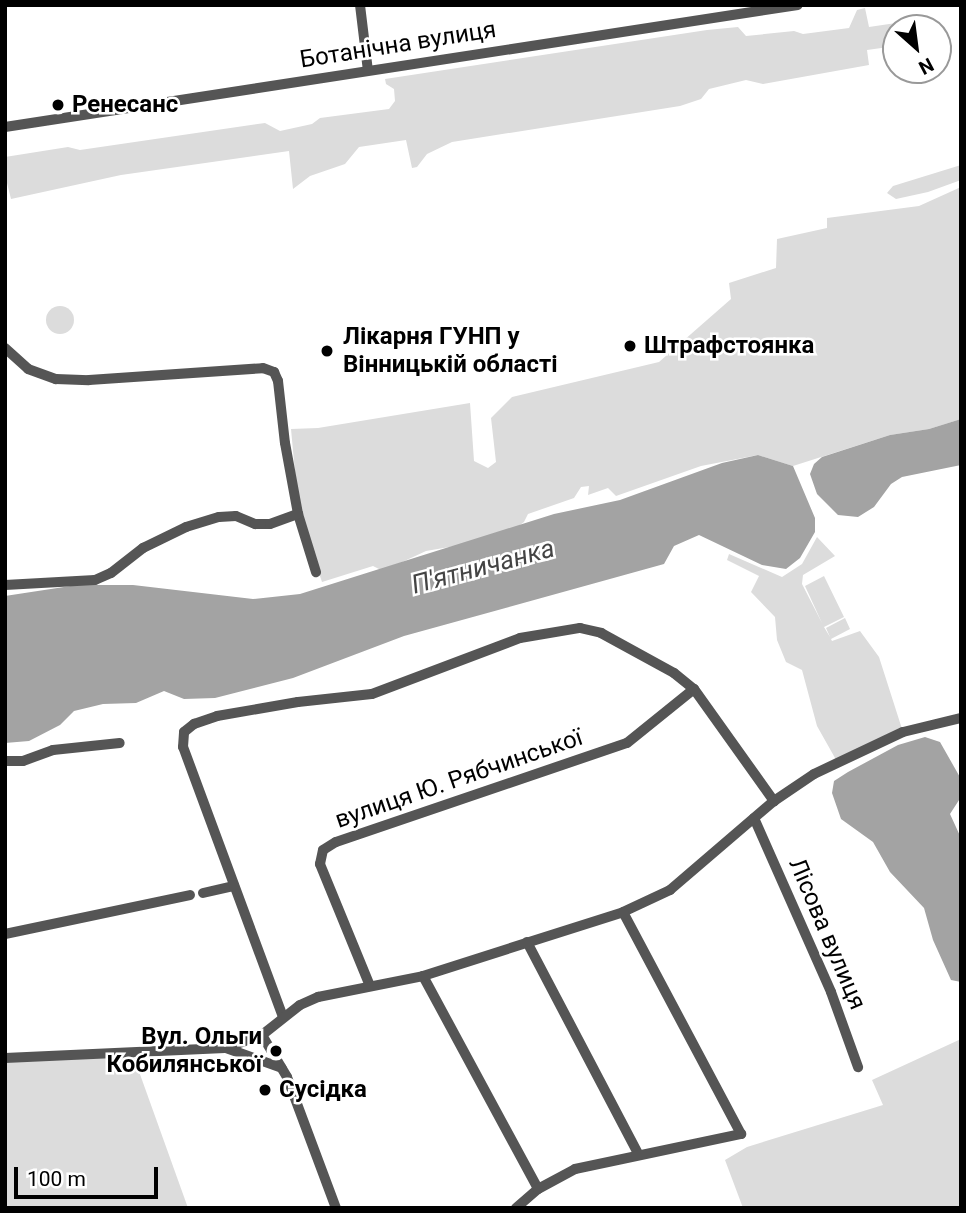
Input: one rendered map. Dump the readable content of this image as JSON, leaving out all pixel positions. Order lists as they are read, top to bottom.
{
  "streets": {
    "street": ["Ботанічна вулиця", "вулиця Ю. Рябчинської", "Лісова вулиця"]
  },
  "water": ["П'ятничанка"],
  "places": [
    "Ренесанс",
    "Штрафстоянка",
    "Лікарня ГУНП у Вінницькій області",
    "Вул. Ольги Кобилянської",
    "Сусідка"
  ],
  "scale_bar": "100 m",
  "north": "bottom right"
}
